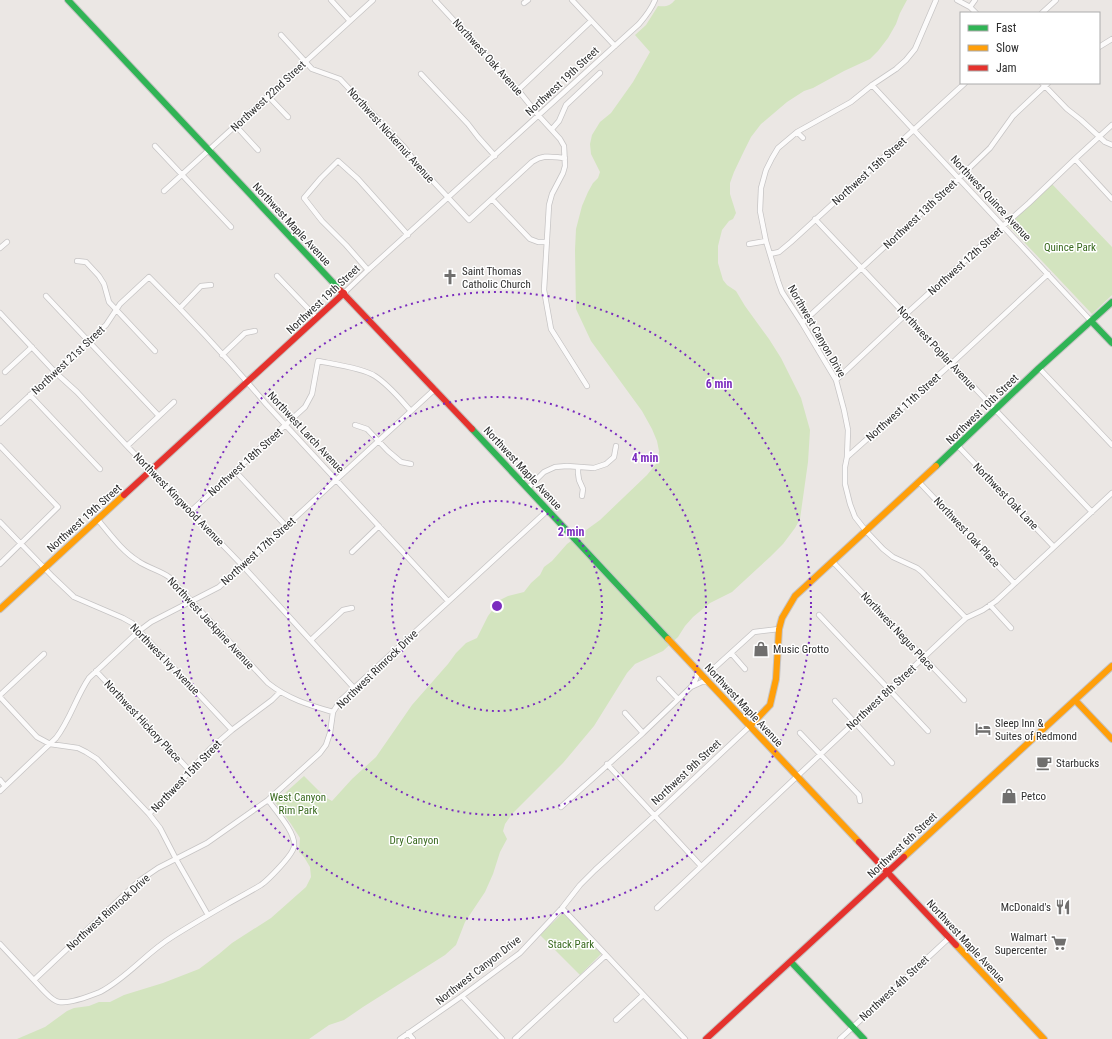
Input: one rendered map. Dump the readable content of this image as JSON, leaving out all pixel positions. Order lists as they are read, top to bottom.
{
  "streets": {
    "main road": [
      "Northwest 19th Street",
      "Northwest Quince Avenue",
      "Northwest Maple Avenue",
      "Northwest 10th Street",
      "Northwest 9th Street",
      "Northwest 6th Street"
    ],
    "street": [
      "Northwest Oak Avenue",
      "Northwest 22nd Street",
      "Northwest Nickernut Avenue",
      "Northwest 15th Street",
      "Northwest 13th Street",
      "Northwest 12th Street",
      "Northwest Canyon Drive",
      "Northwest Poplar Avenue",
      "Northwest 21st Street",
      "Northwest 11th Street",
      "Northwest Larch Avenue",
      "Northwest 18th Street",
      "Northwest Oak Lane",
      "Northwest Kingwood Avenue",
      "Northwest Oak Place",
      "Northwest 17th Street",
      "Northwest Jackpine Avenue",
      "Northwest Negus Place",
      "Northwest Ivy Avenue",
      "Northwest Rimrock Drive",
      "Northwest 8th Street",
      "Northwest Hickory Place",
      "Northwest 4th Street"
    ]
  },
  "crossings": [
    ["Northwest Oak Avenue", "Northwest 19th Street"],
    ["Northwest 19th Street", "Northwest Nickernut Avenue"],
    ["Northwest 19th Street", "Northwest Maple Avenue"],
    ["Northwest 19th Street", "Northwest Larch Avenue"],
    ["Northwest 19th Street", "Northwest Kingwood Avenue"],
    ["Northwest 19th Street", "Northwest Jackpine Avenue"],
    ["Northwest 19th Street", "Northwest Ivy Avenue"],
    ["Northwest 22nd Street", "Northwest Nickernut Avenue"],
    ["Northwest 22nd Street", "Northwest Maple Avenue"],
    ["Northwest 15th Street", "Northwest Quince Avenue"],
    ["Northwest 15th Street", "Northwest Canyon Drive"],
    ["Northwest 15th Street", "Northwest Poplar Avenue"],
    ["Northwest 15th Street", "Northwest Jackpine Avenue"],
    ["Northwest 15th Street", "Northwest Ivy Avenue"],
    ["Northwest 15th Street", "Northwest Hickory Place"],
    ["Northwest Quince Avenue", "Northwest 13th Street"],
    ["Northwest Quince Avenue", "Northwest 12th Street"],
    ["Northwest Quince Avenue", "Northwest Canyon Drive"],
    ["Northwest Quince Avenue", "Northwest 11th Street"],
    ["Northwest Quince Avenue", "Northwest 10th Street"],
    ["Northwest 13th Street", "Northwest Canyon Drive"],
    ["Northwest 13th Street", "Northwest Poplar Avenue"],
    ["Northwest Maple Avenue", "Northwest 17th Street"],
    ["Northwest Maple Avenue", "Northwest Rimrock Drive"],
    ["Northwest Maple Avenue", "Northwest 8th Street"],
    ["Northwest Maple Avenue", "Northwest 9th Street"],
    ["Northwest Maple Avenue", "Northwest 6th Street"],
    ["Northwest Maple Avenue", "Northwest 4th Street"],
    ["Northwest 12th Street", "Northwest Canyon Drive"],
    ["Northwest 12th Street", "Northwest Poplar Avenue"],
    ["Northwest Canyon Drive", "Northwest 11th Street"],
    ["Northwest Canyon Drive", "Northwest 10th Street"],
    ["Northwest Canyon Drive", "Northwest 9th Street"],
    ["Northwest Poplar Avenue", "Northwest 11th Street"],
    ["Northwest Poplar Avenue", "Northwest 10th Street"],
    ["Northwest Poplar Avenue", "Northwest 8th Street"],
    ["Northwest 21st Street", "Northwest Larch Avenue"],
    ["Northwest 21st Street", "Northwest Kingwood Avenue"],
    ["Northwest 10th Street", "Northwest Oak Lane"],
    ["Northwest 10th Street", "Northwest Oak Place"],
    ["Northwest Larch Avenue", "Northwest 18th Street"],
    ["Northwest Larch Avenue", "Northwest 17th Street"],
    ["Northwest Larch Avenue", "Northwest Rimrock Drive"],
    ["Northwest 18th Street", "Northwest Kingwood Avenue"],
    ["Northwest 18th Street", "Northwest 17th Street"],
    ["Northwest Oak Lane", "Northwest 8th Street"],
    ["Northwest Kingwood Avenue", "Northwest 17th Street"],
    ["Northwest Kingwood Avenue", "Northwest Rimrock Drive"],
    ["Northwest Oak Place", "Northwest 8th Street"],
    ["Northwest 17th Street", "Northwest Jackpine Avenue"],
    ["Northwest 17th Street", "Northwest Ivy Avenue"],
    ["Northwest 17th Street", "Northwest Hickory Place"],
    ["Northwest Jackpine Avenue", "Northwest Rimrock Drive"],
    ["Northwest Negus Place", "Northwest 8th Street"]
  ],
  "parks": [
    "Quince Park",
    "West Canyon Rim Park",
    "Dry Canyon",
    "Stack Park"
  ],
  "places": {
    "church": ["Saint Thomas Catholic Church"],
    "shop": ["Music Grotto", "Petco"],
    "hotel": ["Sleep Inn & Suites of Redmond"],
    "cafe": ["Starbucks"],
    "restaurant": ["McDonald's"],
    "supermarket": ["Walmart Supercenter"]
  },
  "legend": ["Fast", "Slow", "Jam"],
  "rings": ["6 min", "4 min", "2 min"]
}
